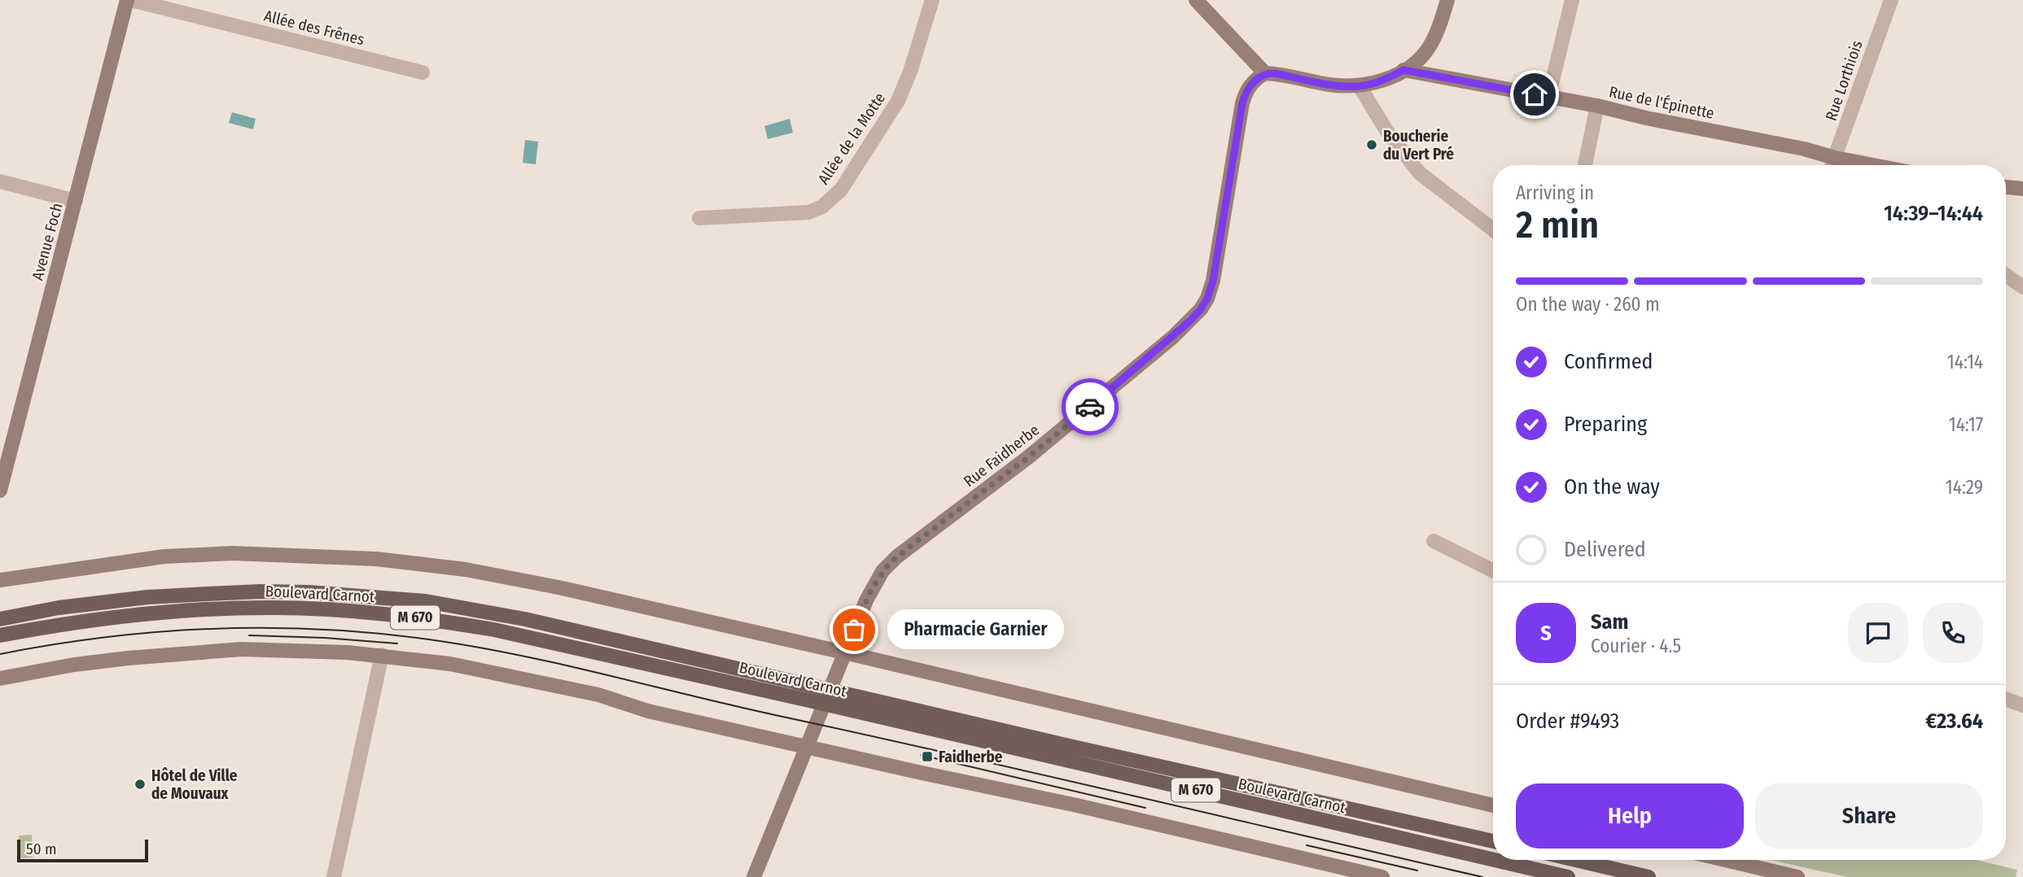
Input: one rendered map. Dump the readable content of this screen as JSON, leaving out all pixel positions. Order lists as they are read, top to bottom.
{
  "streets": {
    "main road": ["Boulevard Carnot", "M 670"],
    "street": [
      "Allée des Frênes",
      "Rue Lorthiois",
      "Rue de l'Épinette",
      "Allée de la Motte",
      "Avenue Foch",
      "Rue Faidherbe"
    ]
  },
  "crossings": [
    ["Allée des Frênes", "Avenue Foch"],
    ["Rue Lorthiois", "Rue de l'Épinette"],
    ["Rue Faidherbe", "Boulevard Carnot"]
  ],
  "places": {
    "other": ["Boucherie du Vert Pré", "Pharmacie Garnier", "Hôtel de Ville de Mouvaux"],
    "transit": ["Faidherbe"]
  },
  "scale_bar": "50 m",
  "page": {
    "heading": ["2 min", "Arriving in", "14:39–14:44"],
    "panel": [
      "Sam",
      "Courier · 4.5",
      "Order #9493",
      "€23.64"
    ],
    "bar": "On the way · 260 m",
    "list": [
      ["Confirmed", "14:14"],
      ["Preparing", "14:17"],
      ["On the way", "14:29"],
      "Delivered"
    ],
    "round": "S",
    "bubble": "Pharmacie Garnier",
    "buttons": ["Help", "Share"],
    "scale": "50 m"
  }
}
